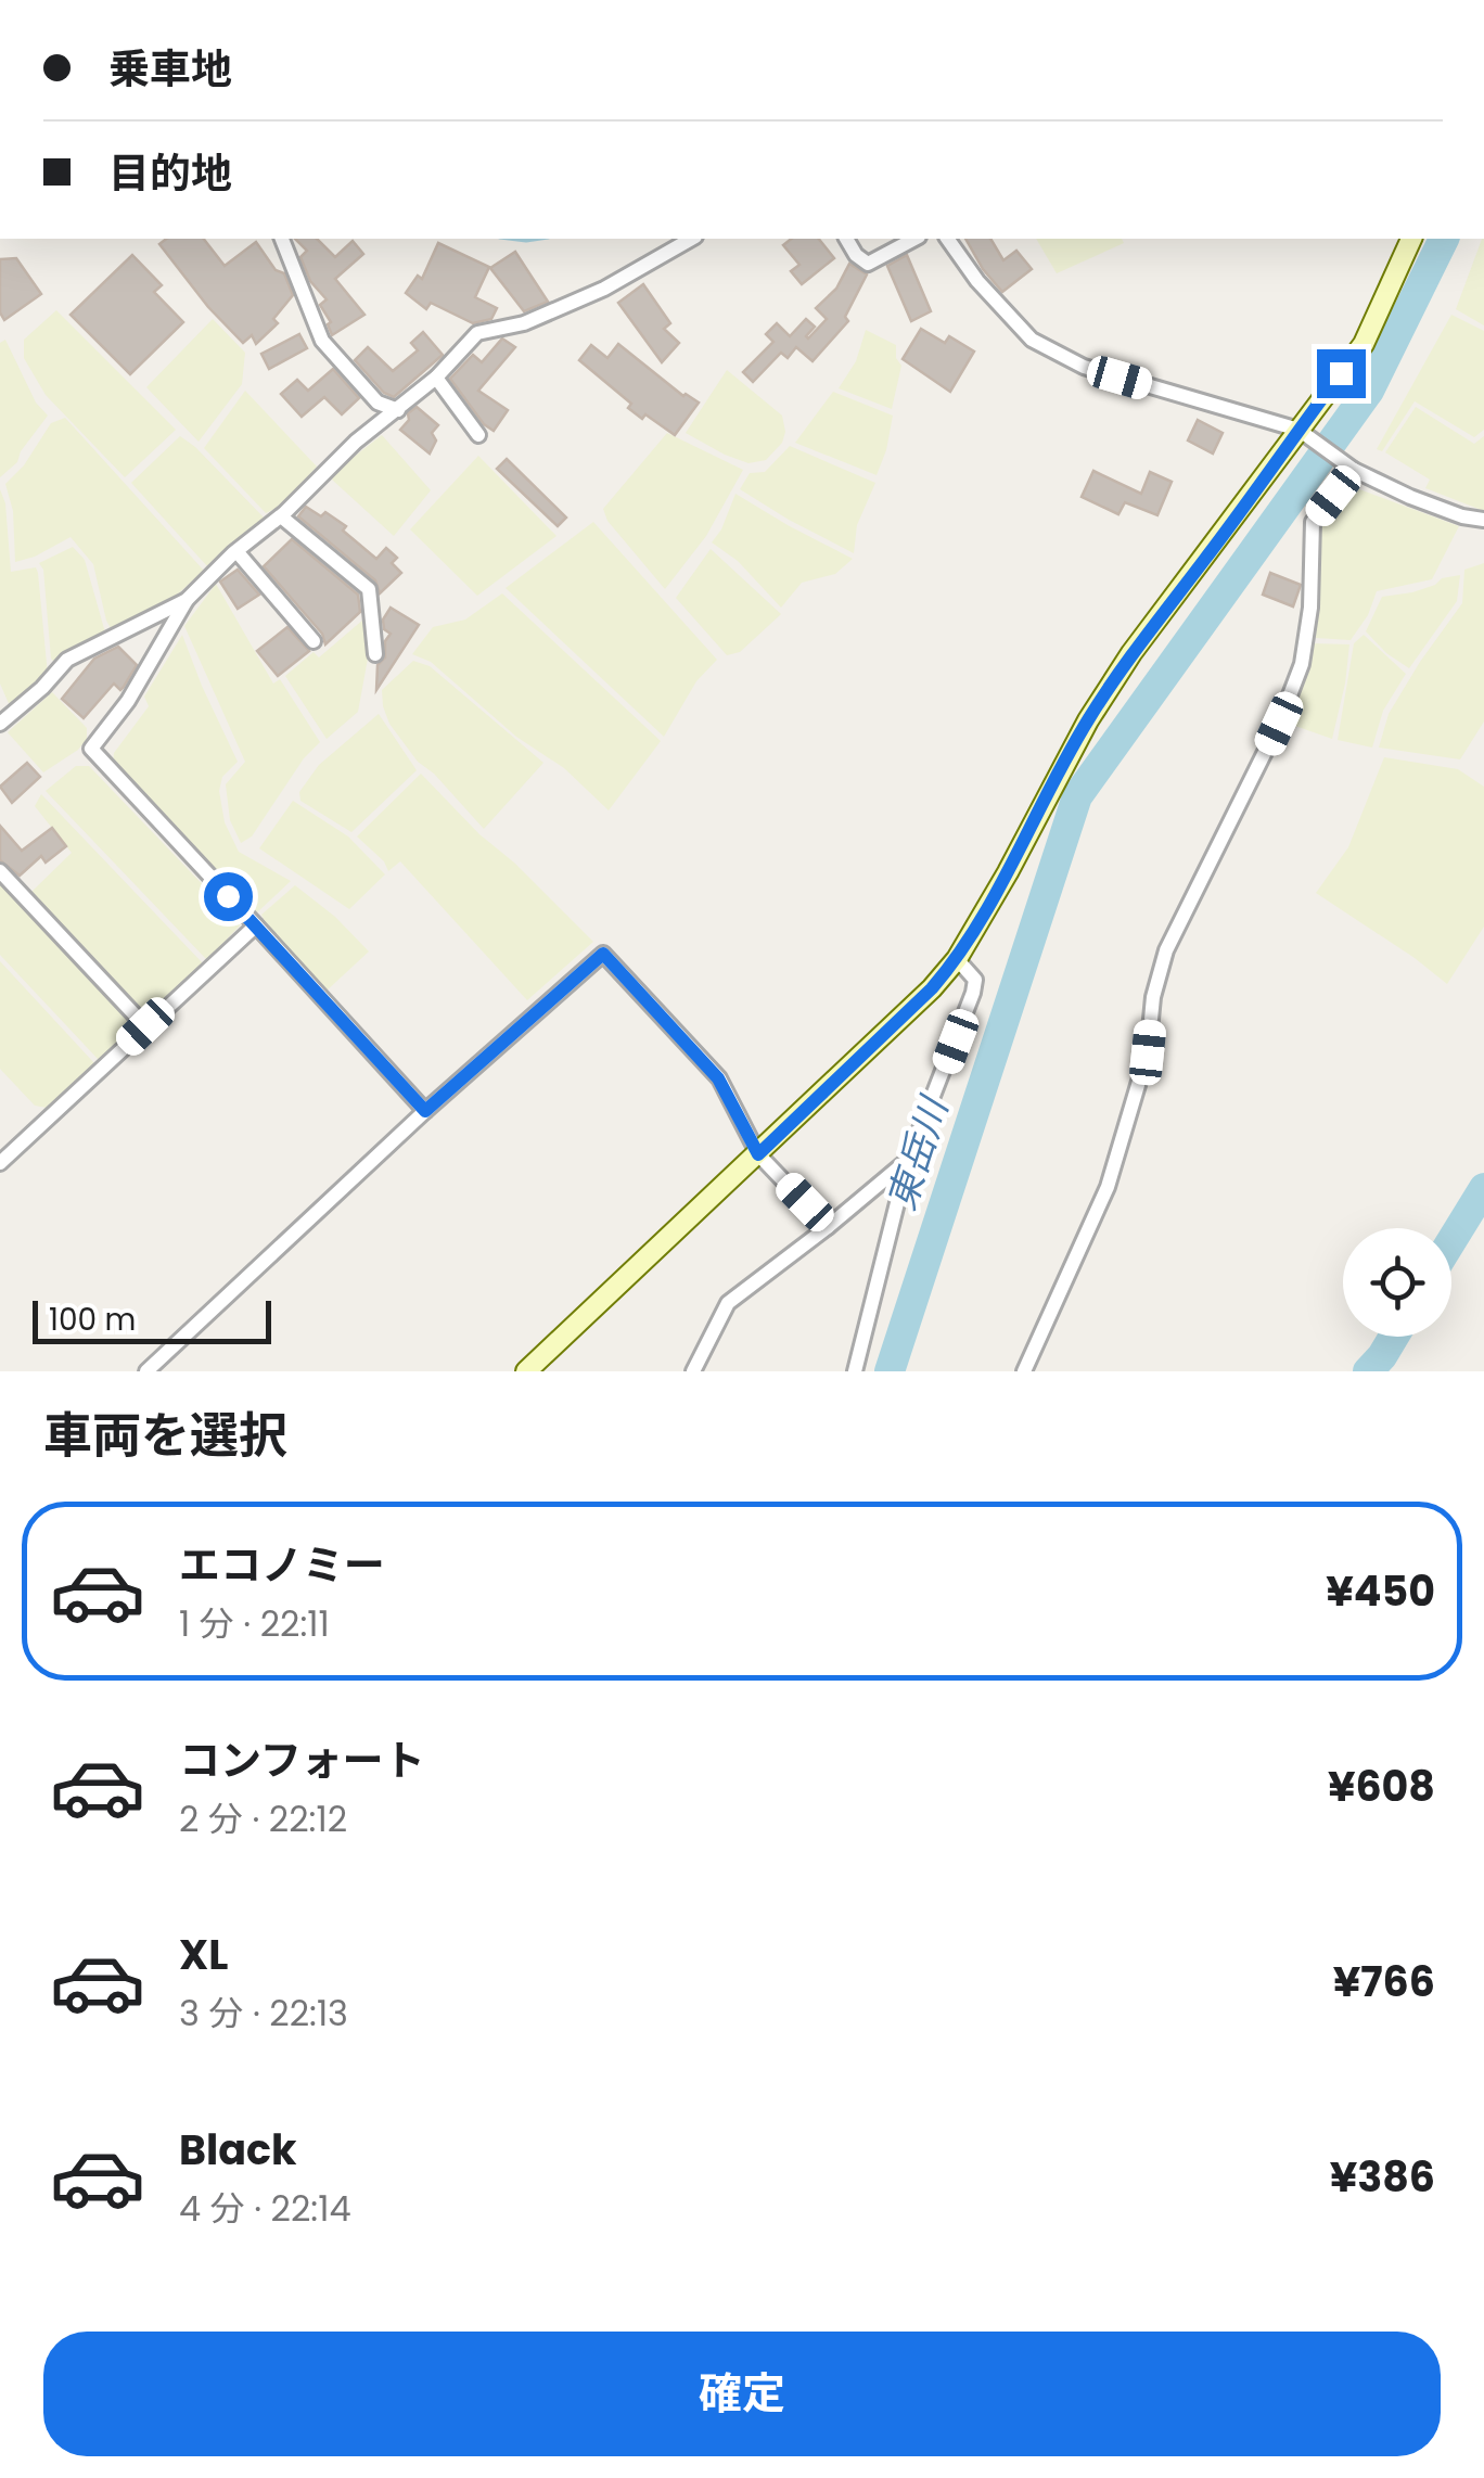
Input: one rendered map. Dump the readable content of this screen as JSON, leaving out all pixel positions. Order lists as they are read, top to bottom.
{
  "water": ["東岳川"],
  "scale_bar": "100 m",
  "page": {
    "banner": ["乗車地", "目的地"],
    "scale": "100 m",
    "heading": "車両を選択",
    "list": [
      {
        "name": "エコノミー",
        "note": "1 分 · 22:11",
        "value": "¥450"
      },
      {
        "name": "コンフォート",
        "note": "2 分 · 22:12",
        "value": "¥608"
      },
      {
        "name": "XL",
        "note": "3 分 · 22:13",
        "value": "¥766"
      },
      {
        "name": "Black",
        "note": "4 分 · 22:14",
        "value": "¥386"
      }
    ],
    "buttons": "確定"
  }
}
